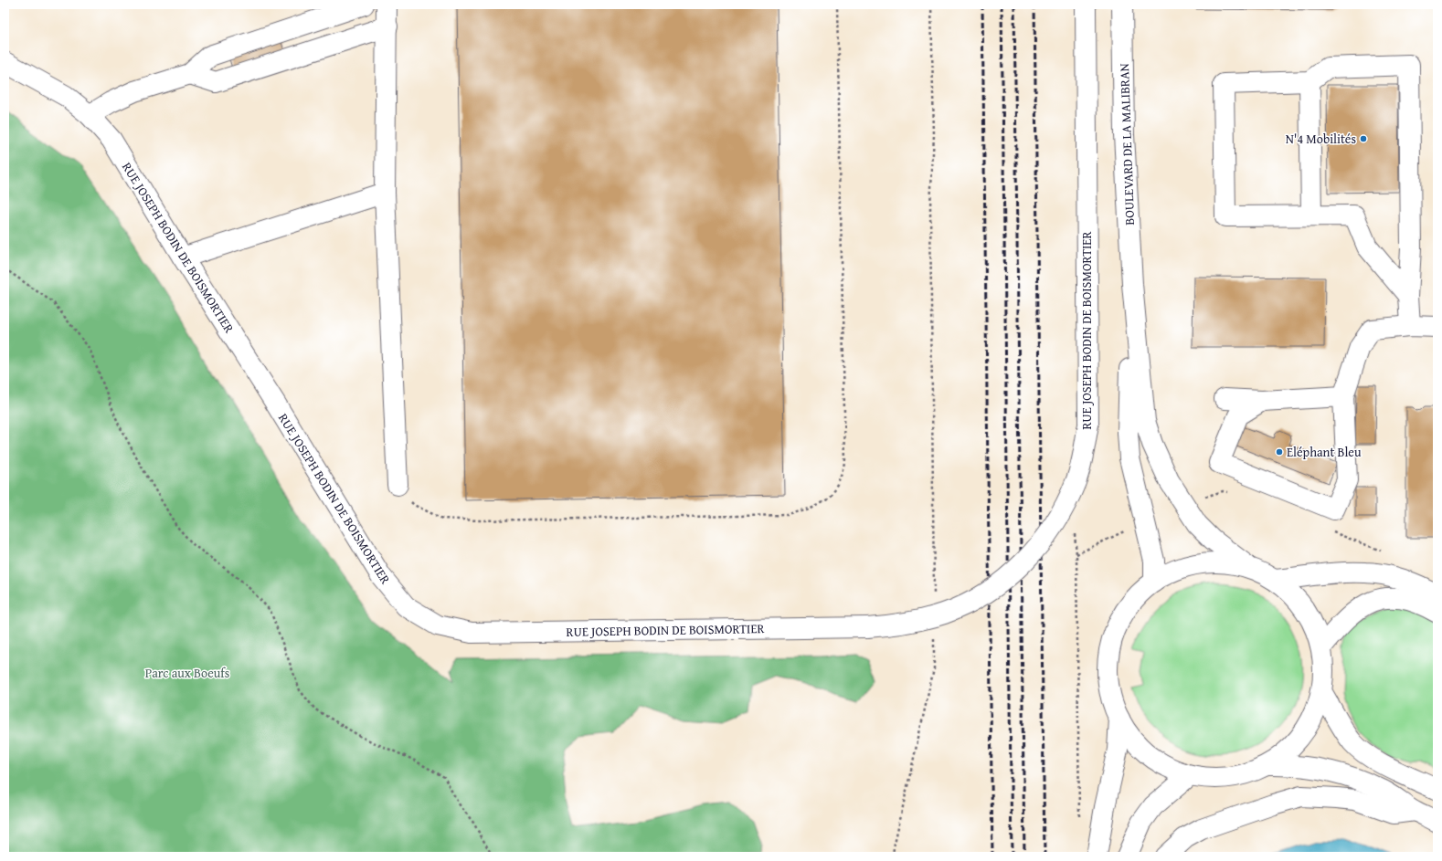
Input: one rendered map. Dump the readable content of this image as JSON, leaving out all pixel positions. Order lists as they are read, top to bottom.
{
  "streets": {
    "main road": ["BOULEVARD DE LA MALIBRAN", "RUE JOSEPH BODIN DE BOISMORTIER"]
  },
  "parks": ["Parc aux Boeufs"],
  "places": ["N'4 Mobilités", "Eléphant Bleu"]
}
